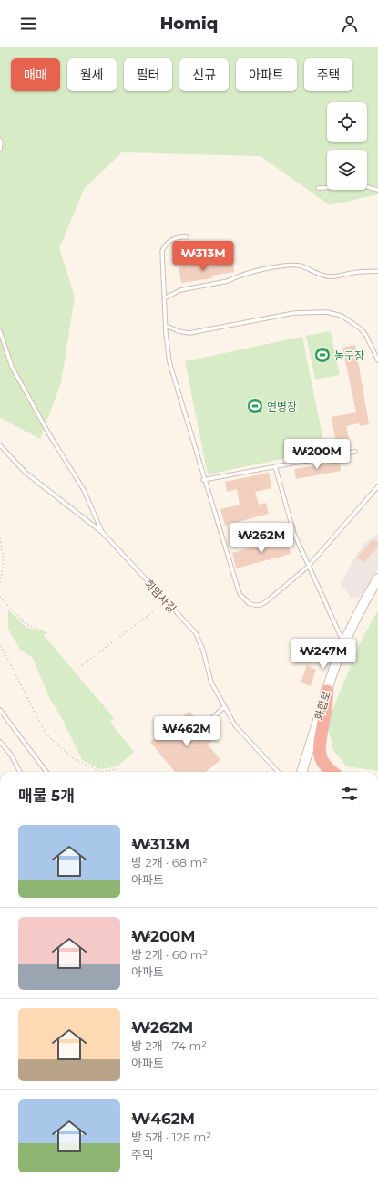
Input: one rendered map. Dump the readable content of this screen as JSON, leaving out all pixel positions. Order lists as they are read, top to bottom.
{
  "streets": {
    "main road": ["화합로"],
    "lane": ["회암사길"]
  },
  "places": {
    "sports": ["농구장", "연병장"]
  },
  "page": {
    "header": "Homiq",
    "chip": [
      "매매",
      "월세",
      "필터",
      "신규",
      "아파트",
      "주택"
    ],
    "price": [
      "₩313M",
      "₩200M",
      "₩262M",
      "₩247M",
      "₩462M"
    ],
    "heading": "매물 5개",
    "list": [
      {
        "name": "₩313M",
        "note": "방 2개 · 68 m² · 아파트"
      },
      {
        "name": "₩200M",
        "note": "방 2개 · 60 m² · 아파트"
      },
      {
        "name": "₩262M",
        "note": "방 2개 · 74 m² · 아파트"
      },
      {
        "name": "₩462M",
        "note": "방 5개 · 128 m² · 주택"
      }
    ]
  }
}
